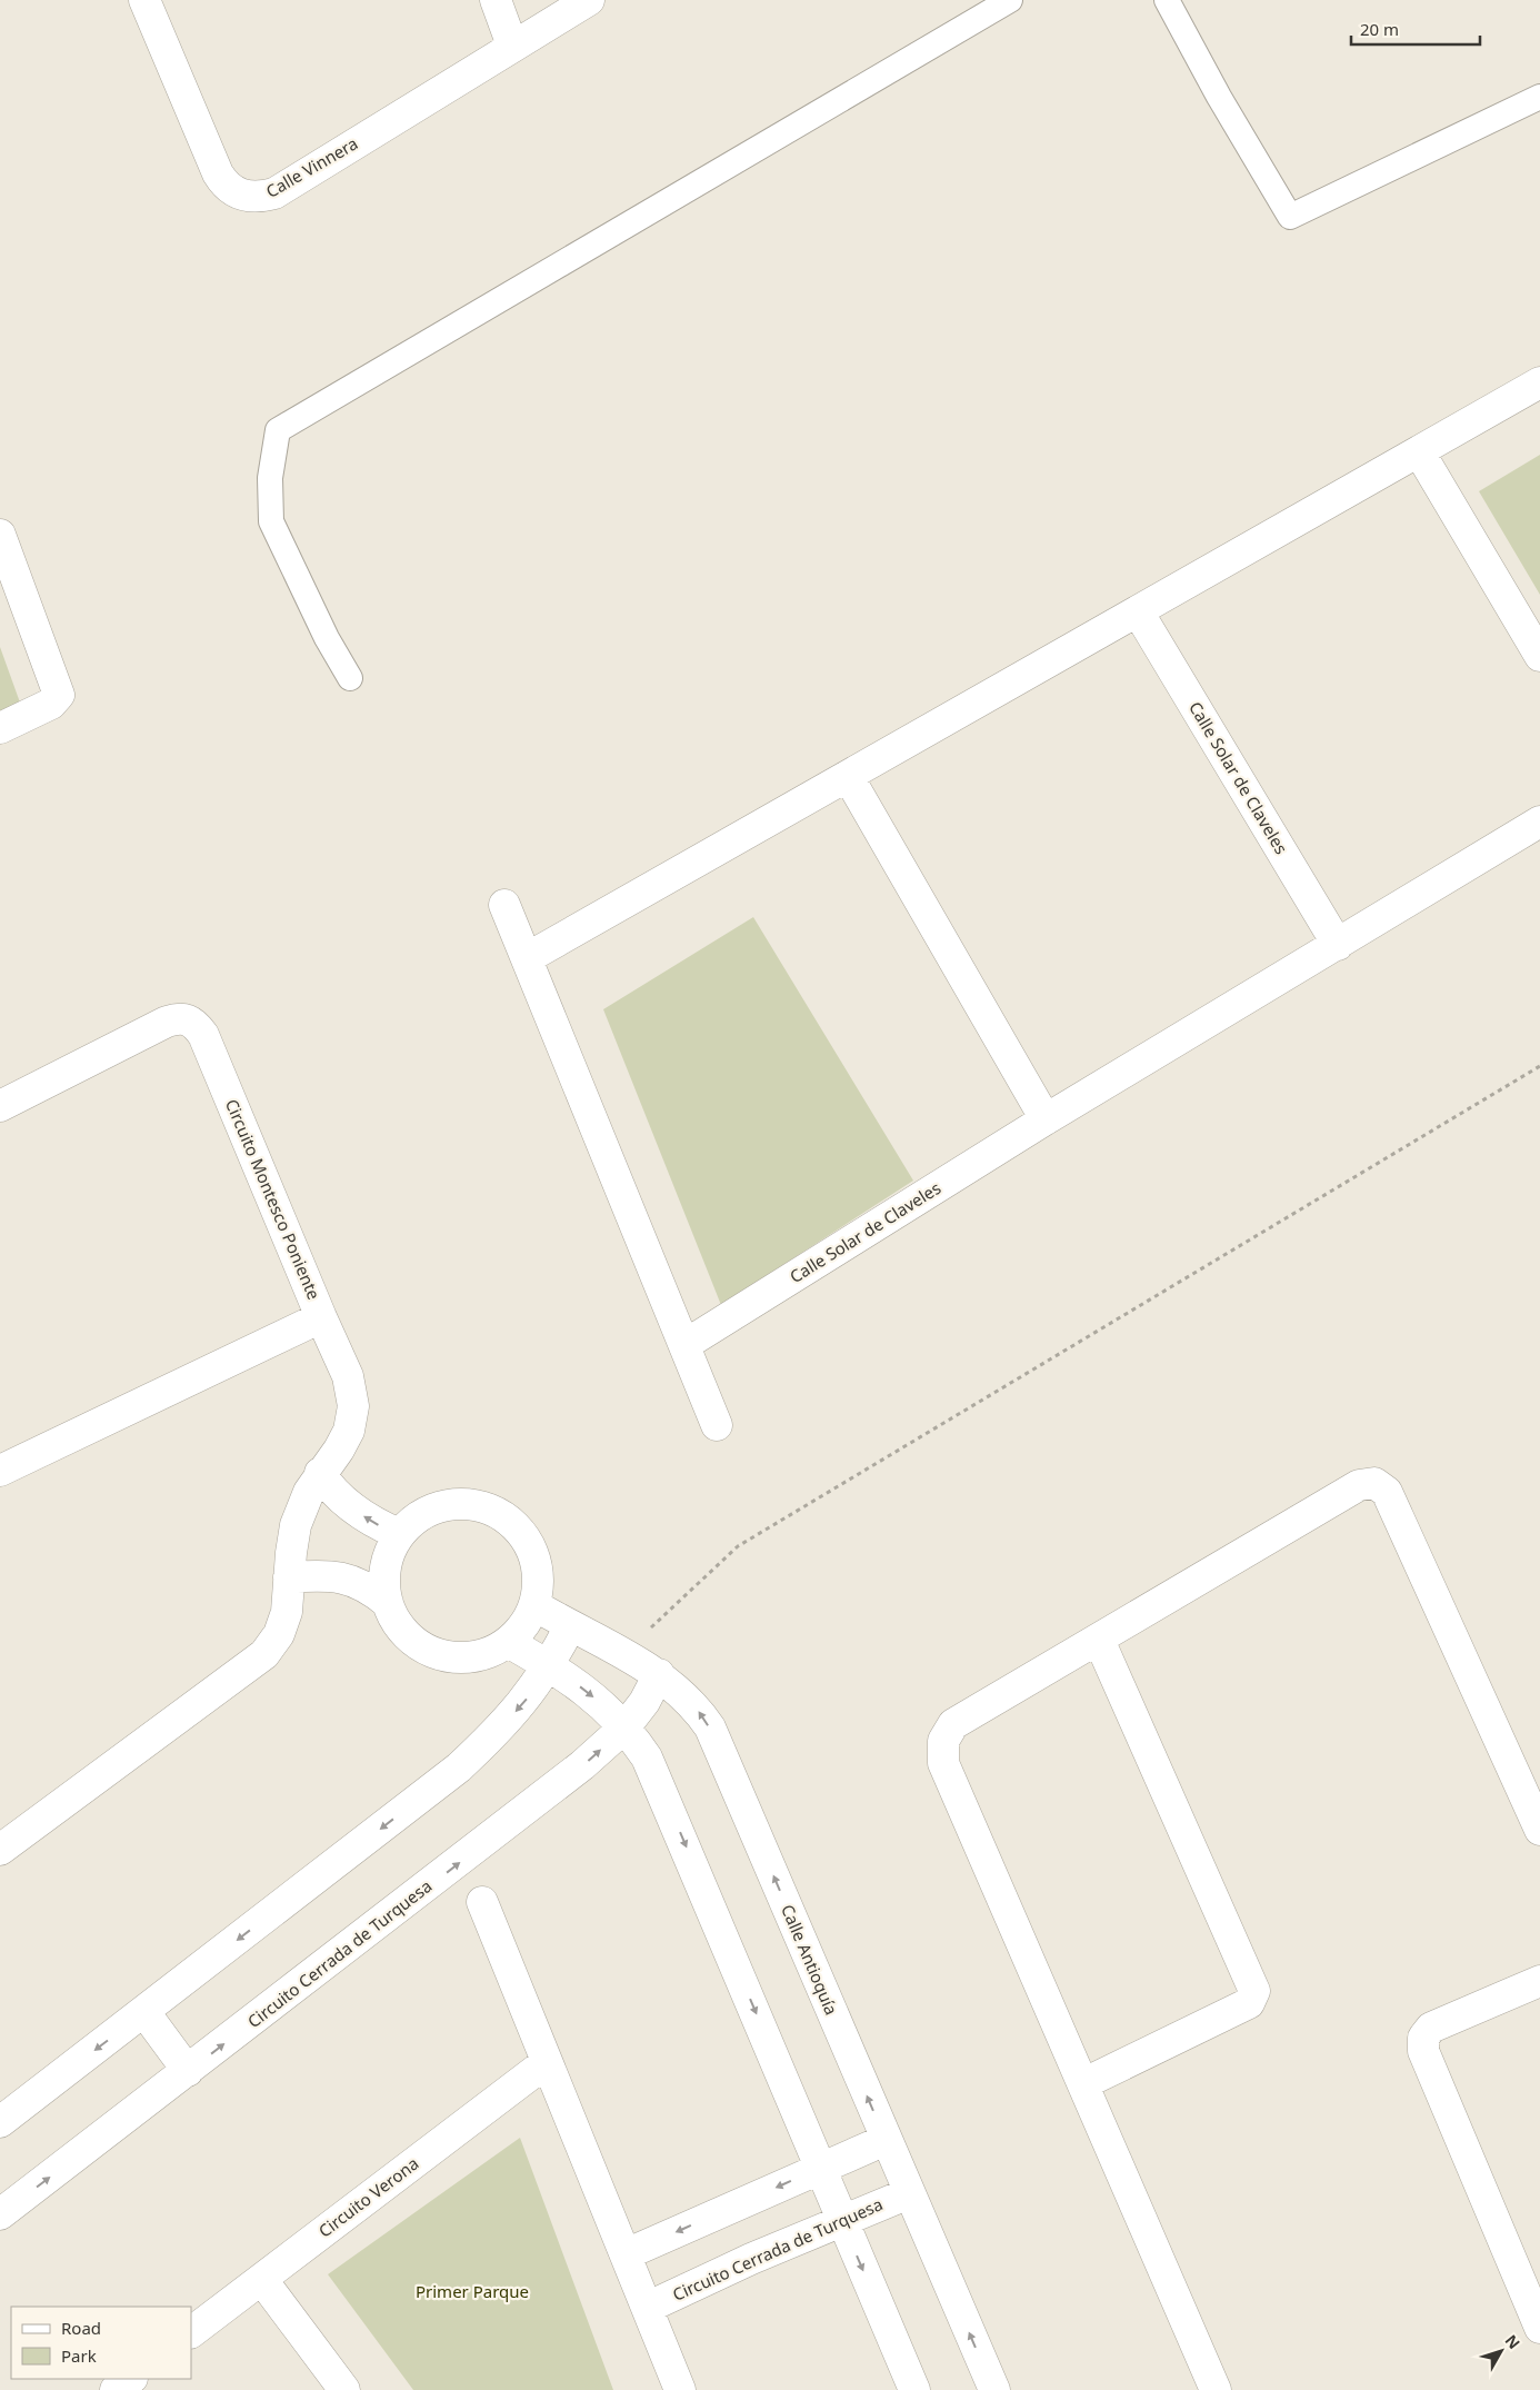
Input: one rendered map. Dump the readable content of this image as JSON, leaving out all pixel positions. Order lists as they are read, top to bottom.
{
  "streets": {
    "street": [
      "Calle Vinnera",
      "Calle Solar de Claveles",
      "Circuito Montesco Poniente",
      "Circuito Cerrada de Turquesa",
      "Calle Antioquía",
      "Circuito Verona"
    ]
  },
  "crossings": [
    ["Circuito Cerrada de Turquesa", "Calle Antioquía"]
  ],
  "parks": ["Primer Parque"],
  "legend": ["Road", "Park"],
  "scale_bar": "20 m",
  "north": "top right"
}
